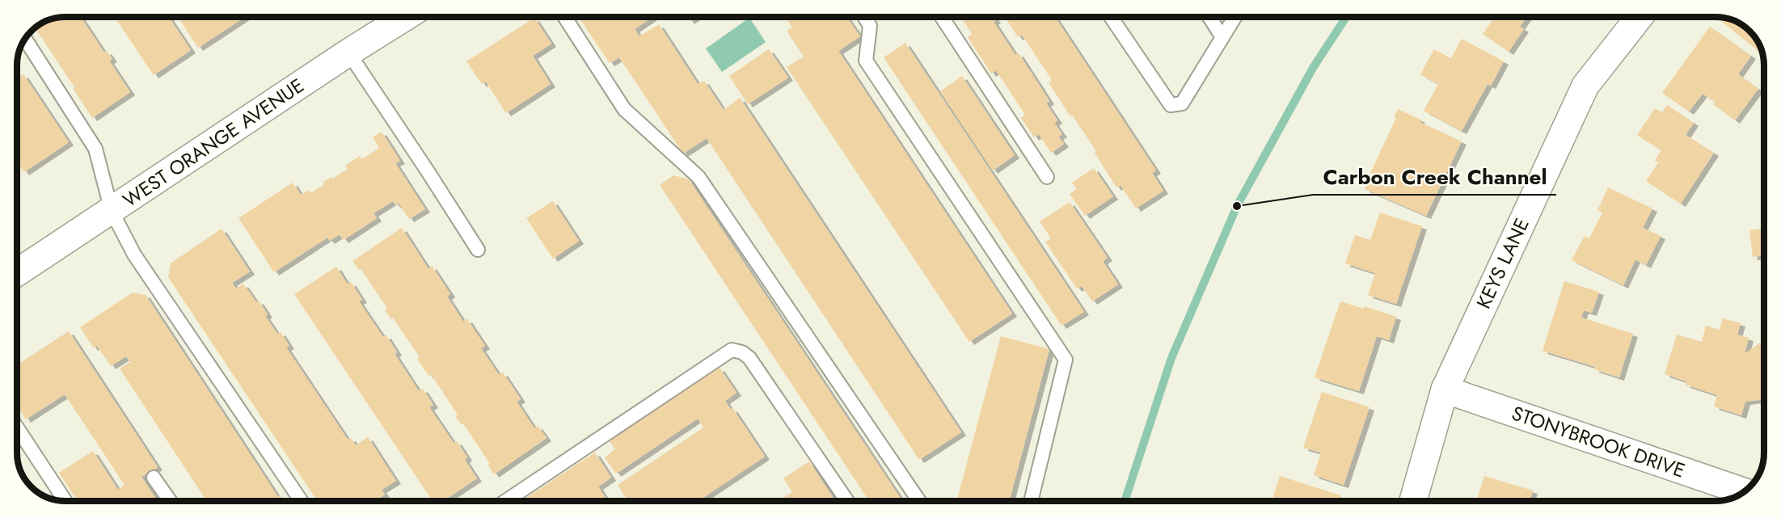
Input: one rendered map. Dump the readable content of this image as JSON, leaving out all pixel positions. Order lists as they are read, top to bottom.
{
  "streets": {
    "street": ["WEST ORANGE AVENUE", "KEYS LANE", "STONYBROOK DRIVE"]
  },
  "crossings": [
    ["KEYS LANE", "STONYBROOK DRIVE"]
  ],
  "places": ["Carbon Creek Channel"]
}
